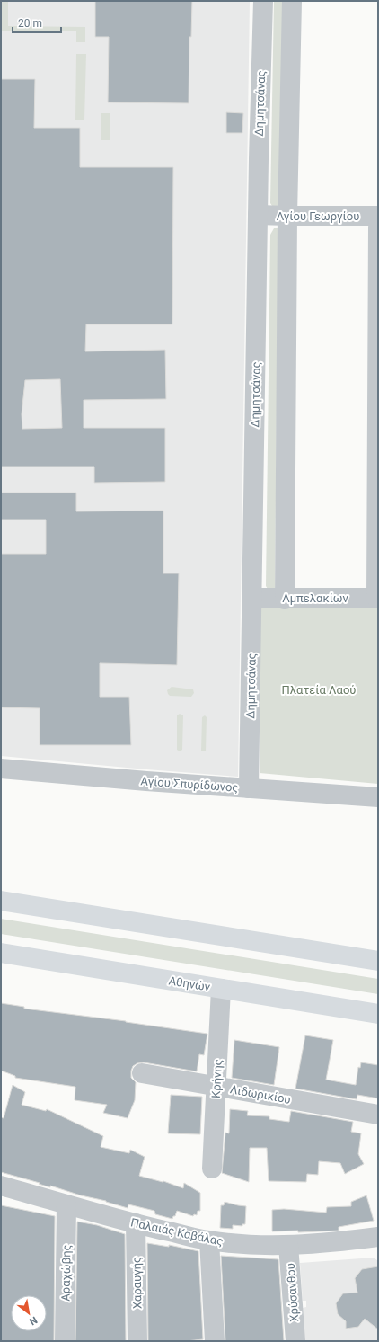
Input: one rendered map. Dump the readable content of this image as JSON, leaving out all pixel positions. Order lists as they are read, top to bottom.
{
  "streets": {
    "highway": ["Αθηνών"],
    "street": [
      "Δημητσάνας",
      "Αγίου Γεωργίου",
      "Αμπελακίων",
      "Αγίου Σπυρίδωνος",
      "Κρήνης",
      "Λιδωρικίου",
      "Παλαιάς Καβάλας",
      "Αραχώβης",
      "Χαραυγής",
      "Χρύσανθου"
    ]
  },
  "crossings": [
    ["Δημητσάνας", "Αγίου Γεωργίου"],
    ["Δημητσάνας", "Αμπελακίων"],
    ["Δημητσάνας", "Αγίου Σπυρίδωνος"],
    ["Αθηνών", "Κρήνης"],
    ["Κρήνης", "Λιδωρικίου"],
    ["Παλαιάς Καβάλας", "Αραχώβης"],
    ["Παλαιάς Καβάλας", "Χαραυγής"],
    ["Παλαιάς Καβάλας", "Χρύσανθου"]
  ],
  "parks": ["Πλατεία Λαού"],
  "scale_bar": "20 m",
  "north": "bottom right"
}
